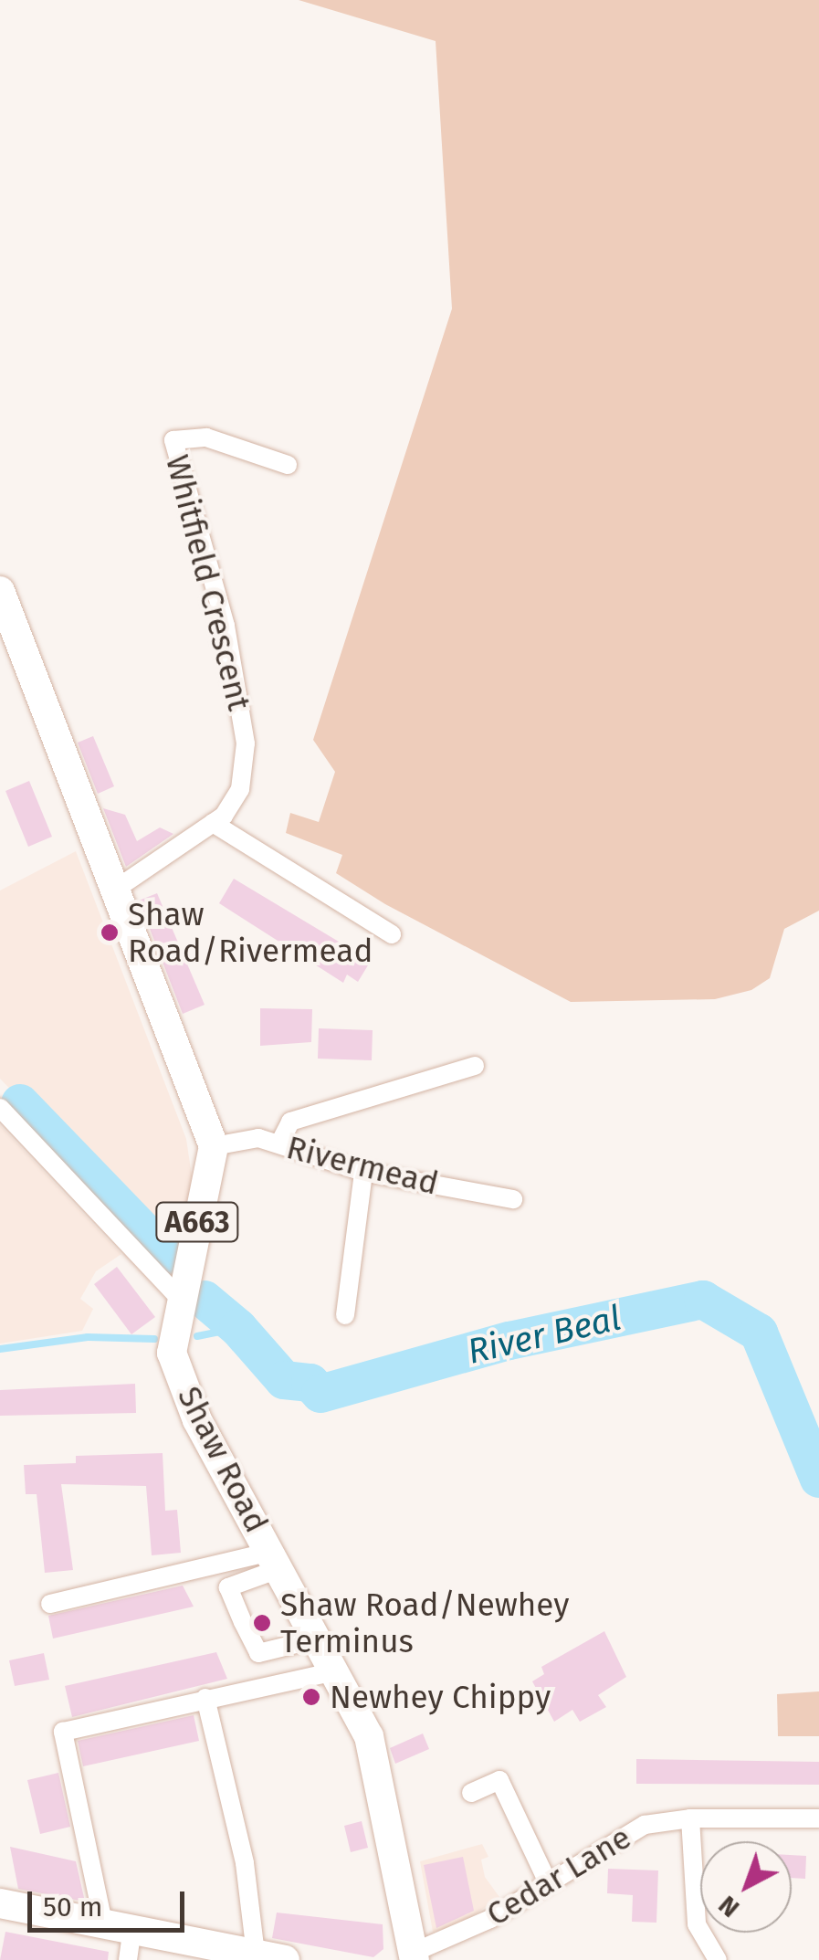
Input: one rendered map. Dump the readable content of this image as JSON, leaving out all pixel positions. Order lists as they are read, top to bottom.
{
  "streets": {
    "main road": ["A663", "Shaw Road"],
    "street": ["Whitfield Crescent", "Rivermead", "Cedar Lane"]
  },
  "crossings": [
    ["Rivermead", "Shaw Road"],
    ["Shaw Road", "Cedar Lane"]
  ],
  "water": ["River Beal"],
  "places": ["Shaw Road/Rivermead", "Shaw Road/Newhey Terminus", "Newhey Chippy"],
  "scale_bar": "50 m",
  "north": "bottom left"
}
